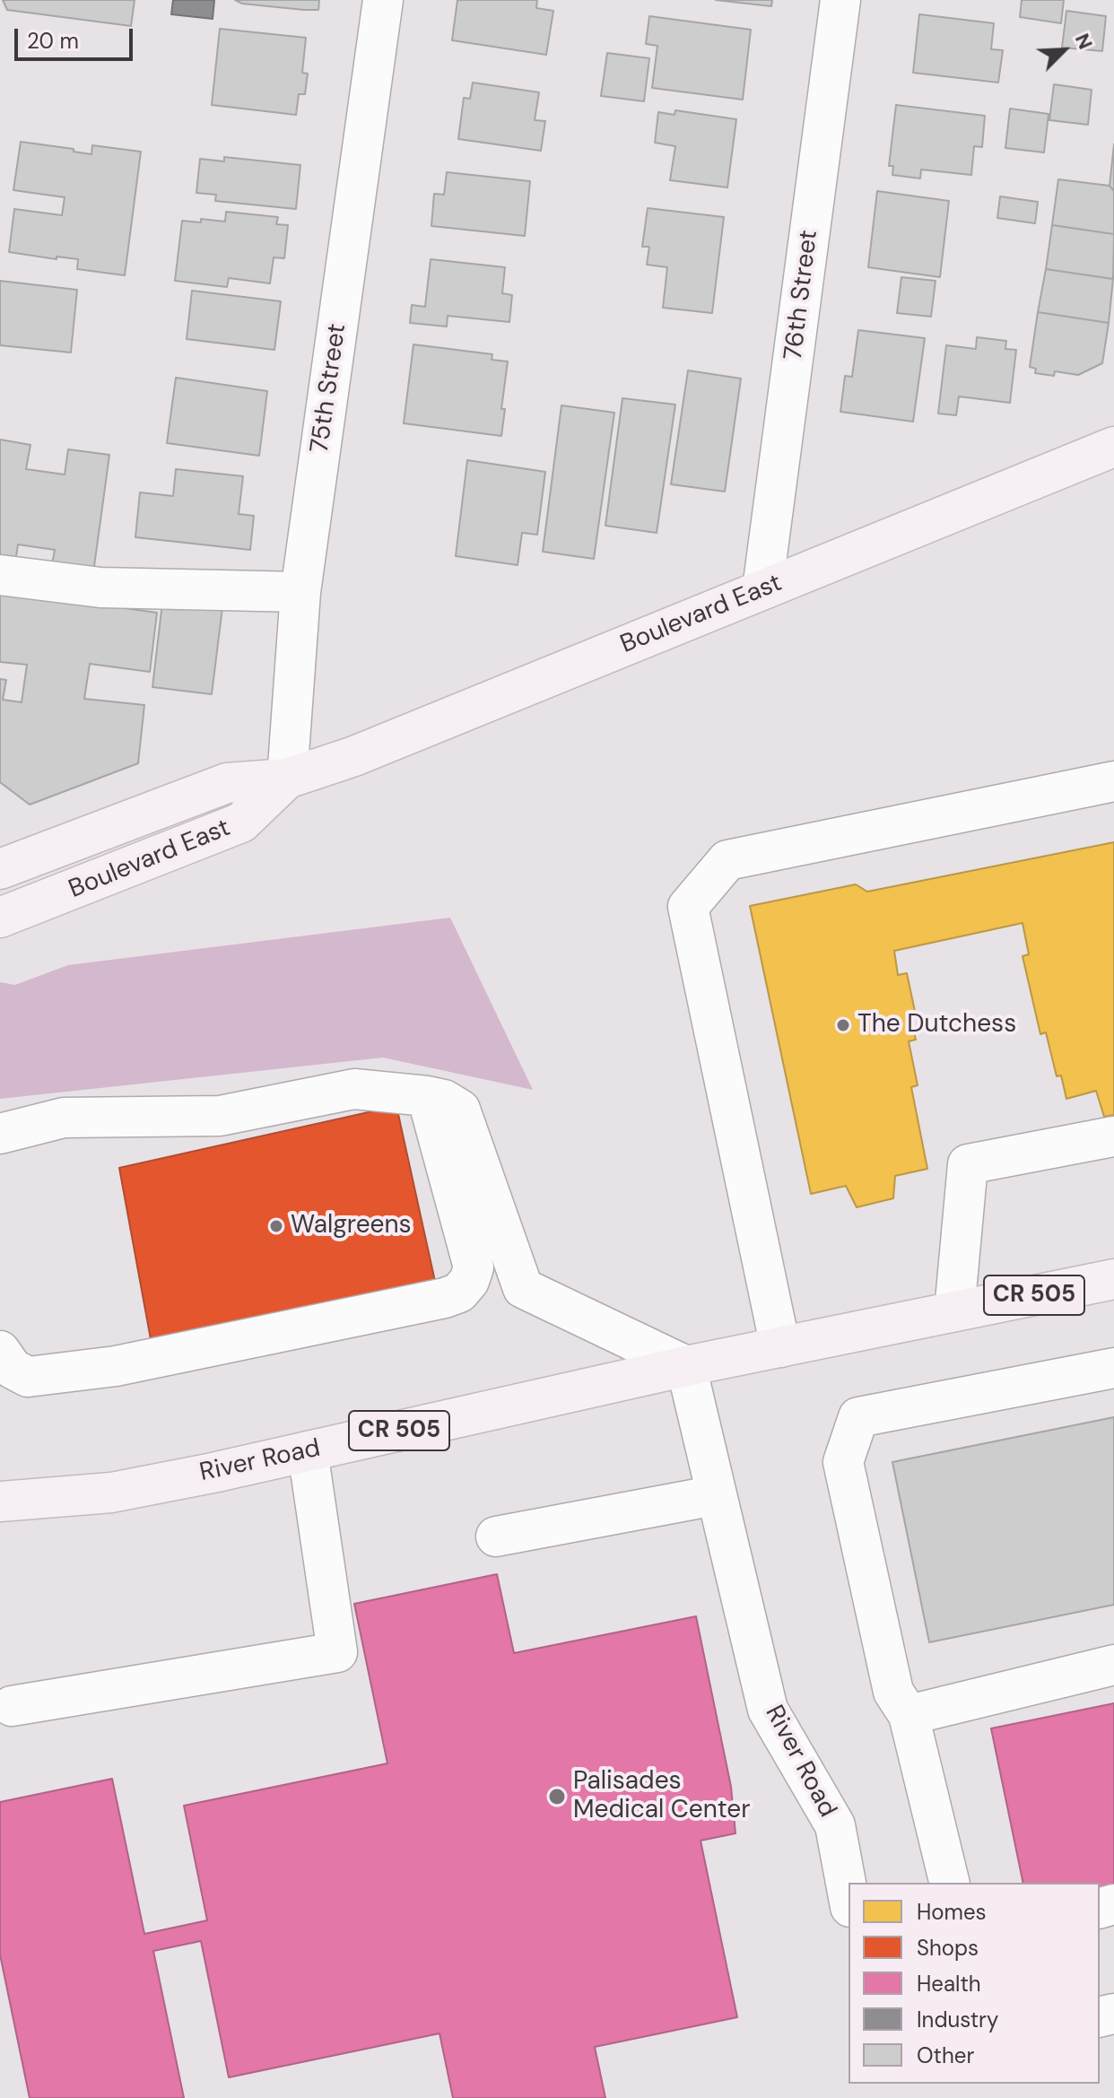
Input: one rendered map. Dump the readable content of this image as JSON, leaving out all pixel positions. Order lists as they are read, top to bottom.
{
  "streets": {
    "main road": ["Boulevard East", "CR 505", "River Road"],
    "street": ["76th Street", "75th Street"]
  },
  "crossings": [
    ["76th Street", "Boulevard East"],
    ["75th Street", "Boulevard East"]
  ],
  "places": ["The Dutchess", "Walgreens", "Palisades Medical Center"],
  "legend": [
    "Homes",
    "Shops",
    "Health",
    "Industry",
    "Other"
  ],
  "scale_bar": "20 m",
  "north": "top right"
}
